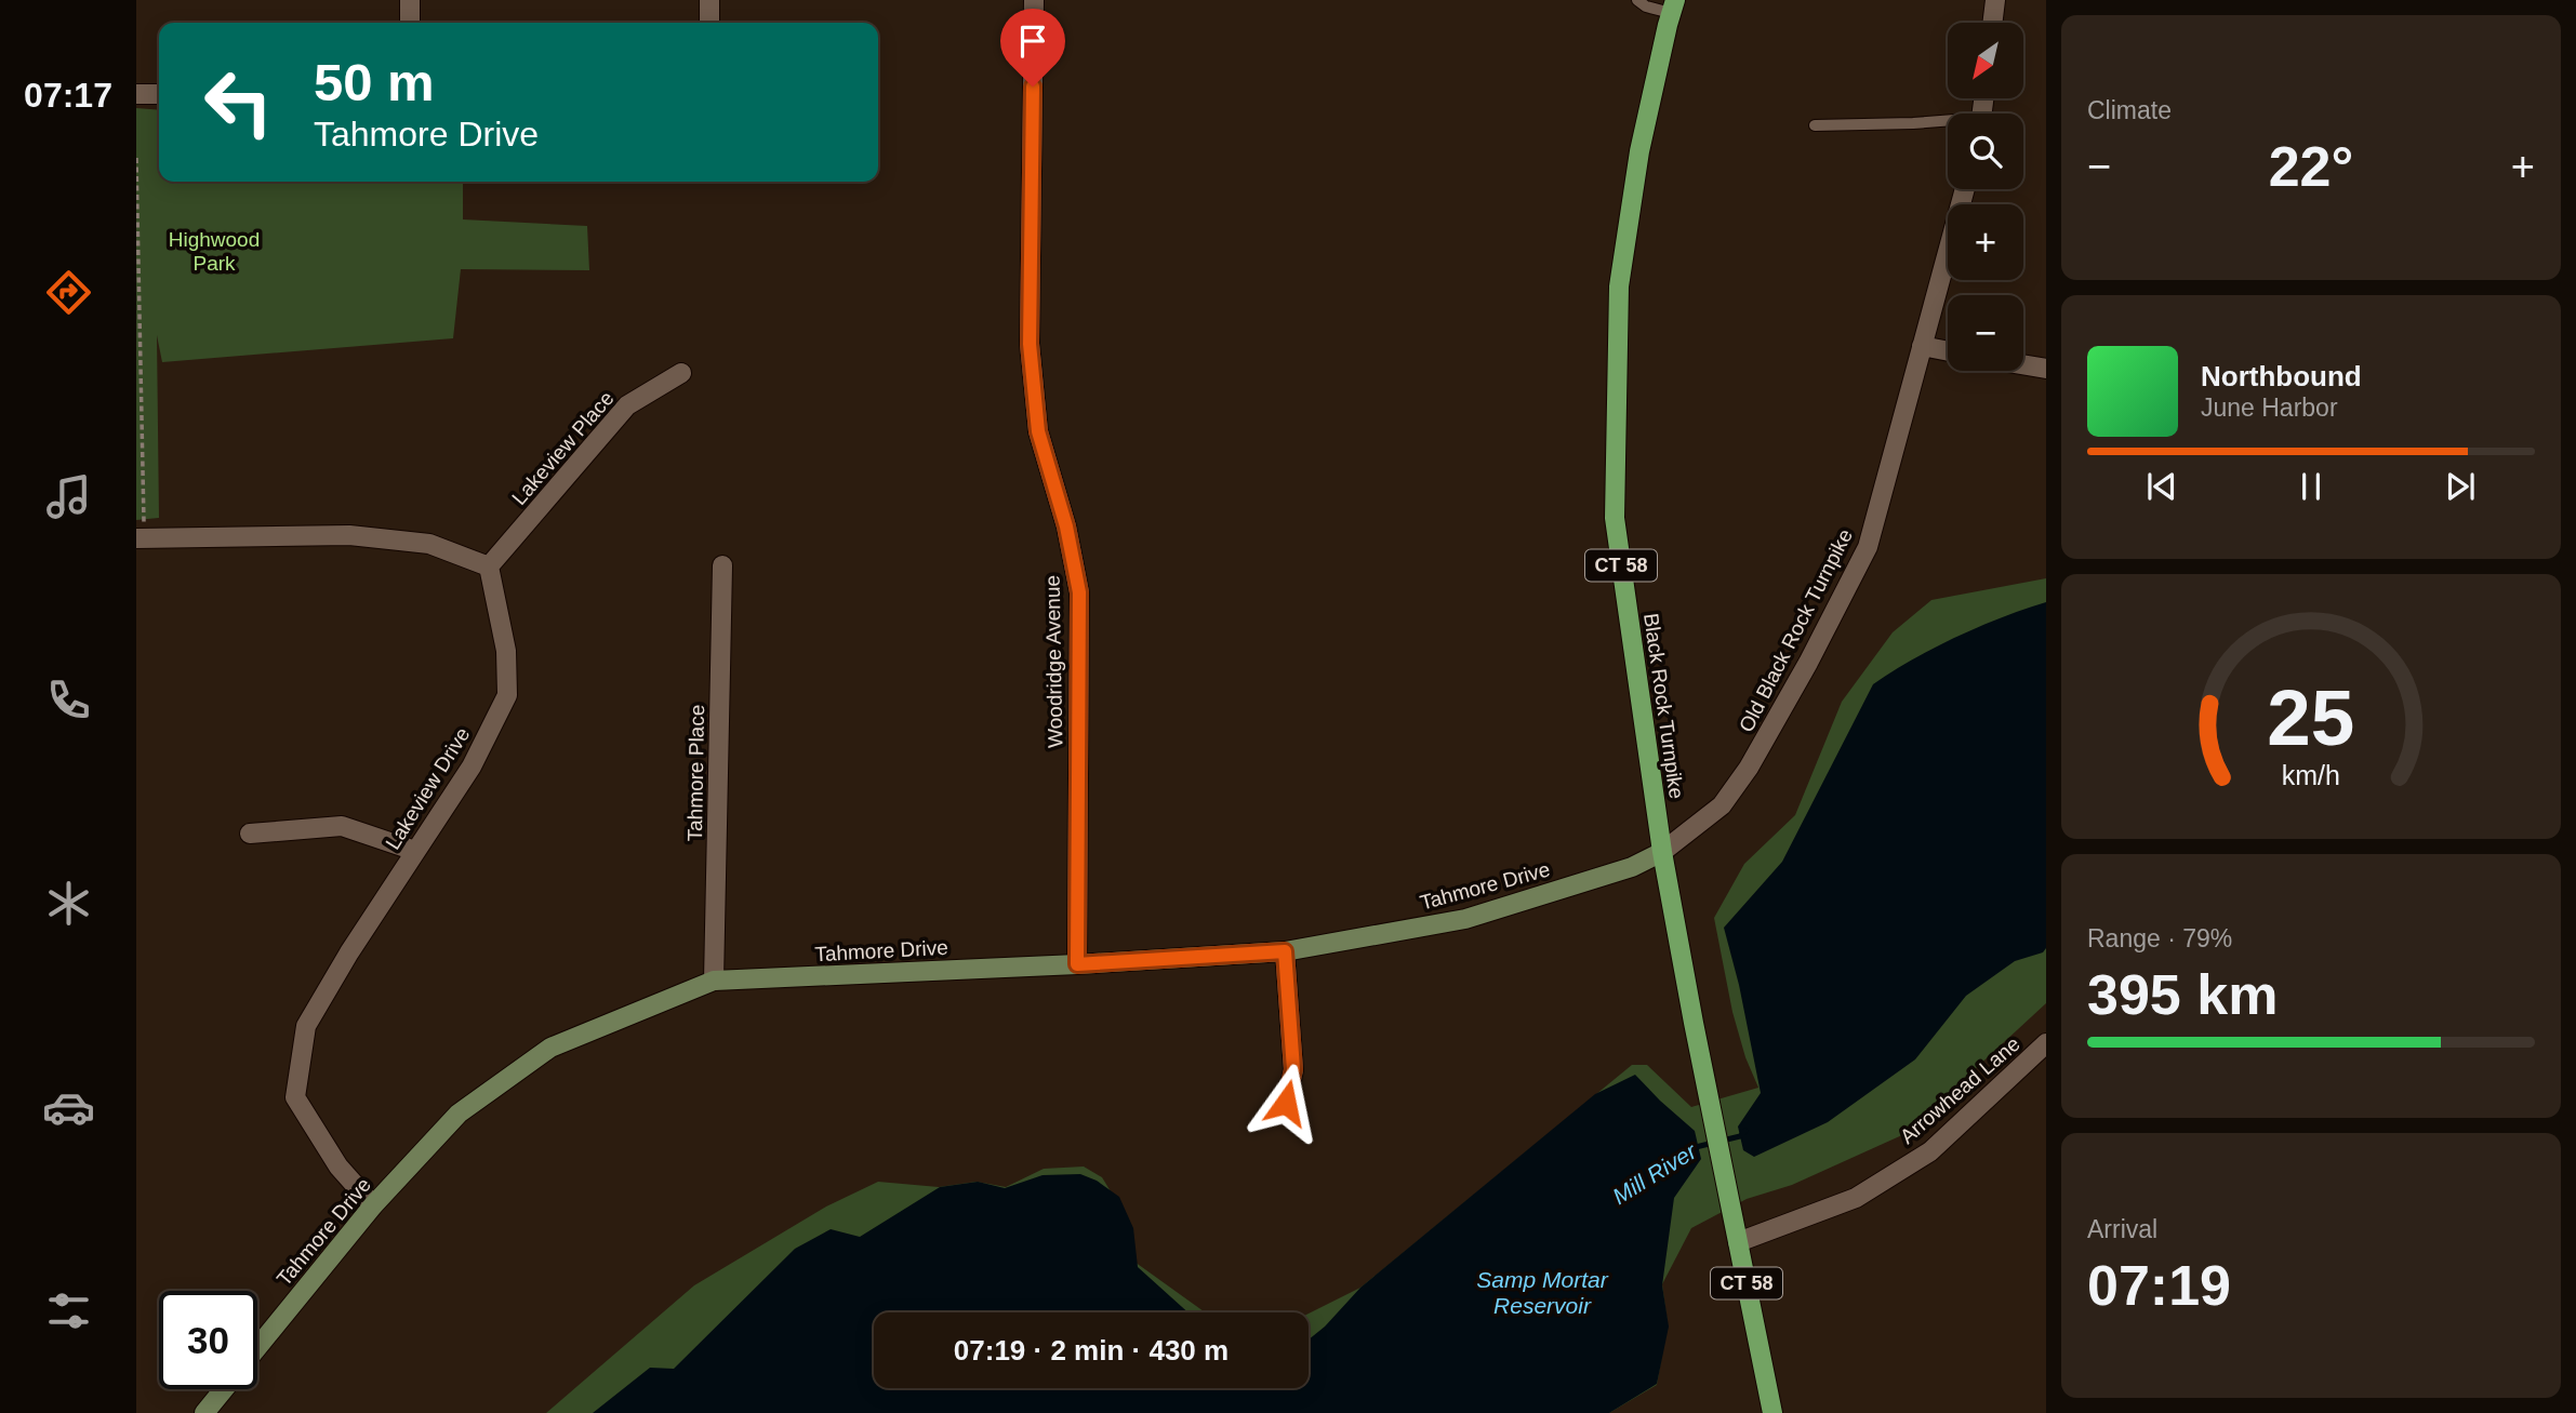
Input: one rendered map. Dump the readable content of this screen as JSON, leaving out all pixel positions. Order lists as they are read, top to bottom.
{
  "streets": {
    "main road": ["CT 58", "Black Rock Turnpike"],
    "street": [
      "Lakeview Place",
      "Old Black Rock Turnpike",
      "Woodridge Avenue",
      "Tahmore Place",
      "Lakeview Drive",
      "Tahmore Drive",
      "Arrowhead Lane"
    ]
  },
  "crossings": [
    ["Lakeview Place", "Lakeview Drive"],
    ["Old Black Rock Turnpike", "Black Rock Turnpike"],
    ["Old Black Rock Turnpike", "Tahmore Drive"],
    ["Woodridge Avenue", "Tahmore Drive"],
    ["Black Rock Turnpike", "Tahmore Drive"],
    ["Black Rock Turnpike", "Arrowhead Lane"],
    ["Tahmore Place", "Tahmore Drive"],
    ["Lakeview Drive", "Tahmore Drive"]
  ],
  "water": ["Mill River", "Samp Mortar Reservoir"],
  "parks": ["Highwood Park"],
  "north": "bottom left",
  "page": {
    "tabs": "07:17",
    "tile": [
      "Climate",
      ["Range · 79%", "395 km"],
      ["Arrival", "07:19"]
    ],
    "map_buttons": ["+", "−"],
    "turn": ["50 m", "Tahmore Drive"],
    "heat": ["−", "22°", "+"],
    "song": ["Northbound", "June Harbor"],
    "limit": "30",
    "trip": "07:19 · 2 min · 430 m",
    "gauge": ["25", "km/h"]
  }
}
